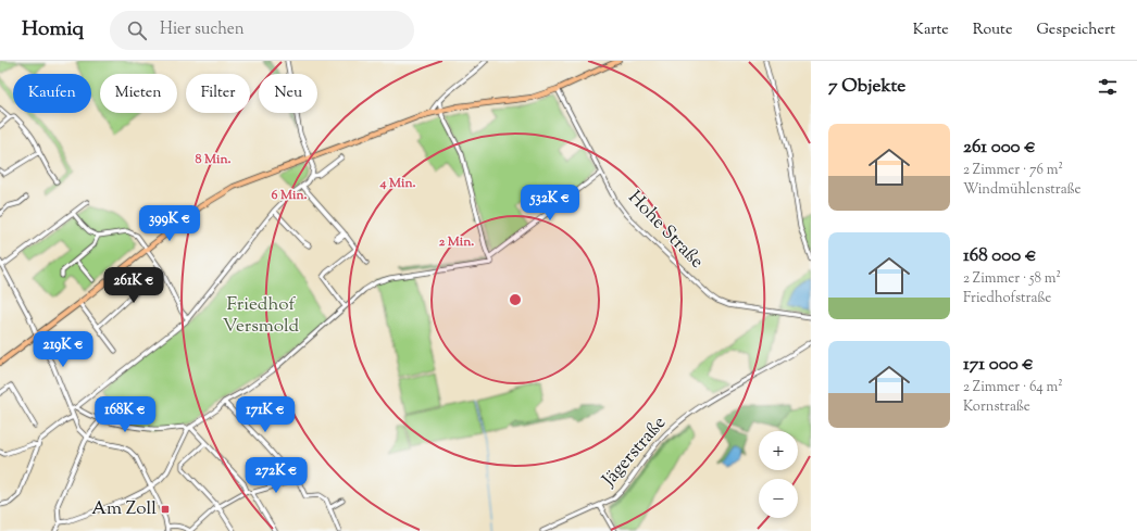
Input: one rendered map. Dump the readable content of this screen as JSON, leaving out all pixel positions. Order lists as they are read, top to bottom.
{
  "streets": {
    "street": ["Hohe Straße", "Jägerstraße"]
  },
  "parks": ["Friedhof Versmold"],
  "places": {
    "transit": ["Am Zoll"]
  },
  "page": {
    "header": "Homiq",
    "search": "Hier suchen",
    "nav": ["Karte", "Route", "Gespeichert"],
    "heading": "7 Objekte",
    "chip": [
      "Kaufen",
      "Mieten",
      "Filter",
      "Neu"
    ],
    "list": [
      {
        "name": "261 000 €",
        "note": "2 Zimmer · 76 m² · Windmühlenstraße"
      },
      {
        "name": "168 000 €",
        "note": "2 Zimmer · 58 m² · Friedhofstraße"
      },
      {
        "name": "171 000 €",
        "note": "2 Zimmer · 64 m² · Kornstraße"
      }
    ],
    "price": [
      "532K €",
      "399K €",
      "261K €",
      "219K €",
      "168K €",
      "171K €",
      "272K €"
    ],
    "map_buttons": ["+", "−"]
  },
  "rings": [
    "8 Min.",
    "4 Min.",
    "6 Min.",
    "2 Min."
  ]
}
